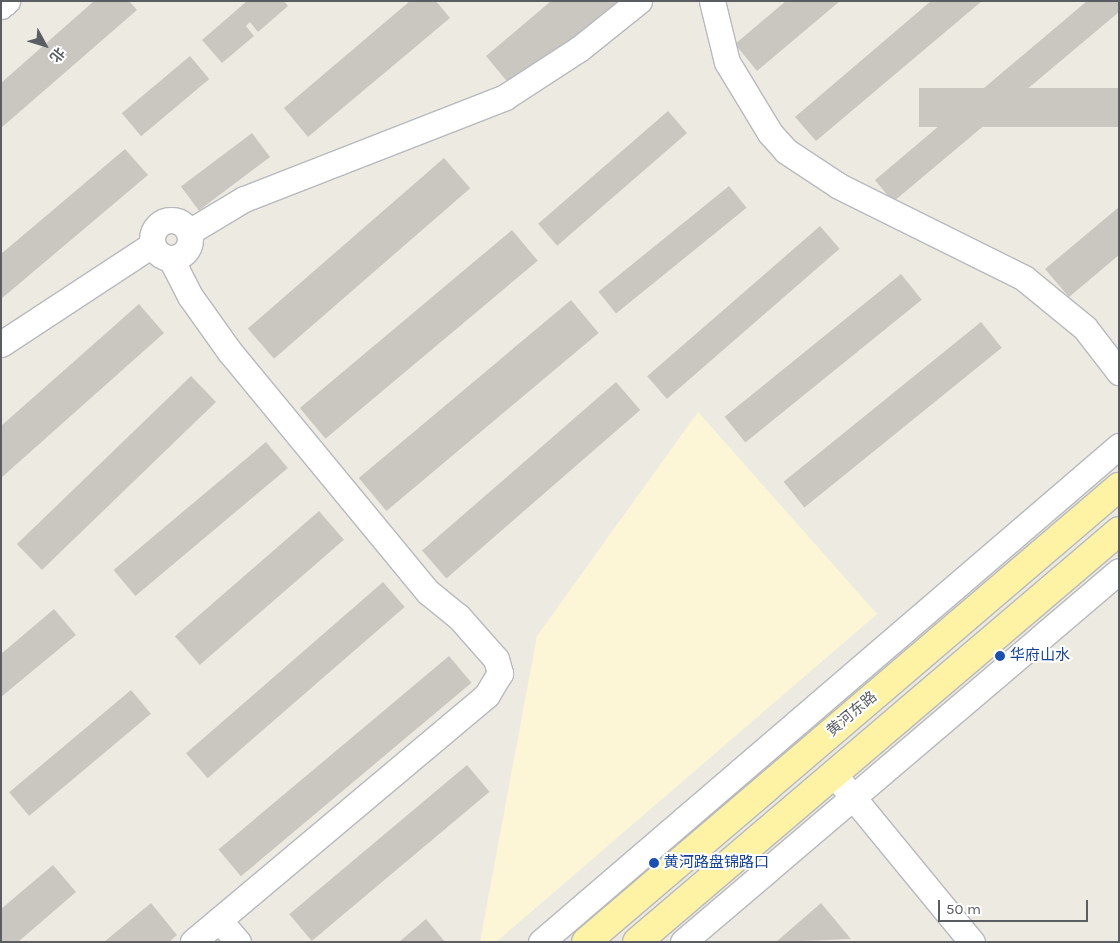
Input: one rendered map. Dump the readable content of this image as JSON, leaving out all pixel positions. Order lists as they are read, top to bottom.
{
  "streets": {
    "main road": ["黄河东路"]
  },
  "places": ["华府山水", "黄河路盘锦路口"],
  "scale_bar": "50 m",
  "north": "bottom right"
}
